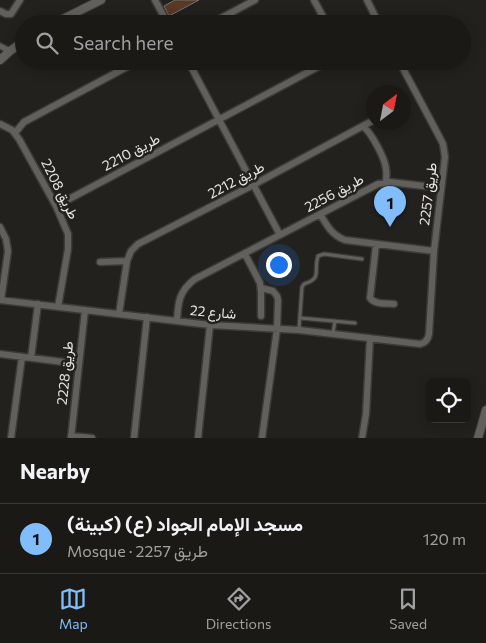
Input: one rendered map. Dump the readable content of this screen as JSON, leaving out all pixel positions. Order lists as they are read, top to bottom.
{
  "streets": {
    "street": [
      "طريق 2210",
      "طريق 2212",
      "طريق 2208",
      "طريق 2256",
      "طريق 2257",
      "شارع 22",
      "طريق 2228"
    ]
  },
  "crossings": [
    ["طريق 2210", "طريق 2208"],
    ["طريق 2208", "شارع 22"],
    ["طريق 2256", "طريق 2257"],
    ["طريق 2256", "شارع 22"],
    ["طريق 2257", "شارع 22"],
    ["شارع 22", "طريق 2228"]
  ],
  "north": "top right",
  "page": {
    "search": "Search here",
    "pins": "1",
    "heading": "Nearby",
    "list": [
      {
        "mark": "1",
        "name": "مسجد الإمام الجواد (ع) (كبينة)",
        "note": "Mosque · طريق 2257",
        "value": "120 m"
      }
    ],
    "nav": ["Map", "Directions", "Saved"]
  }
}
